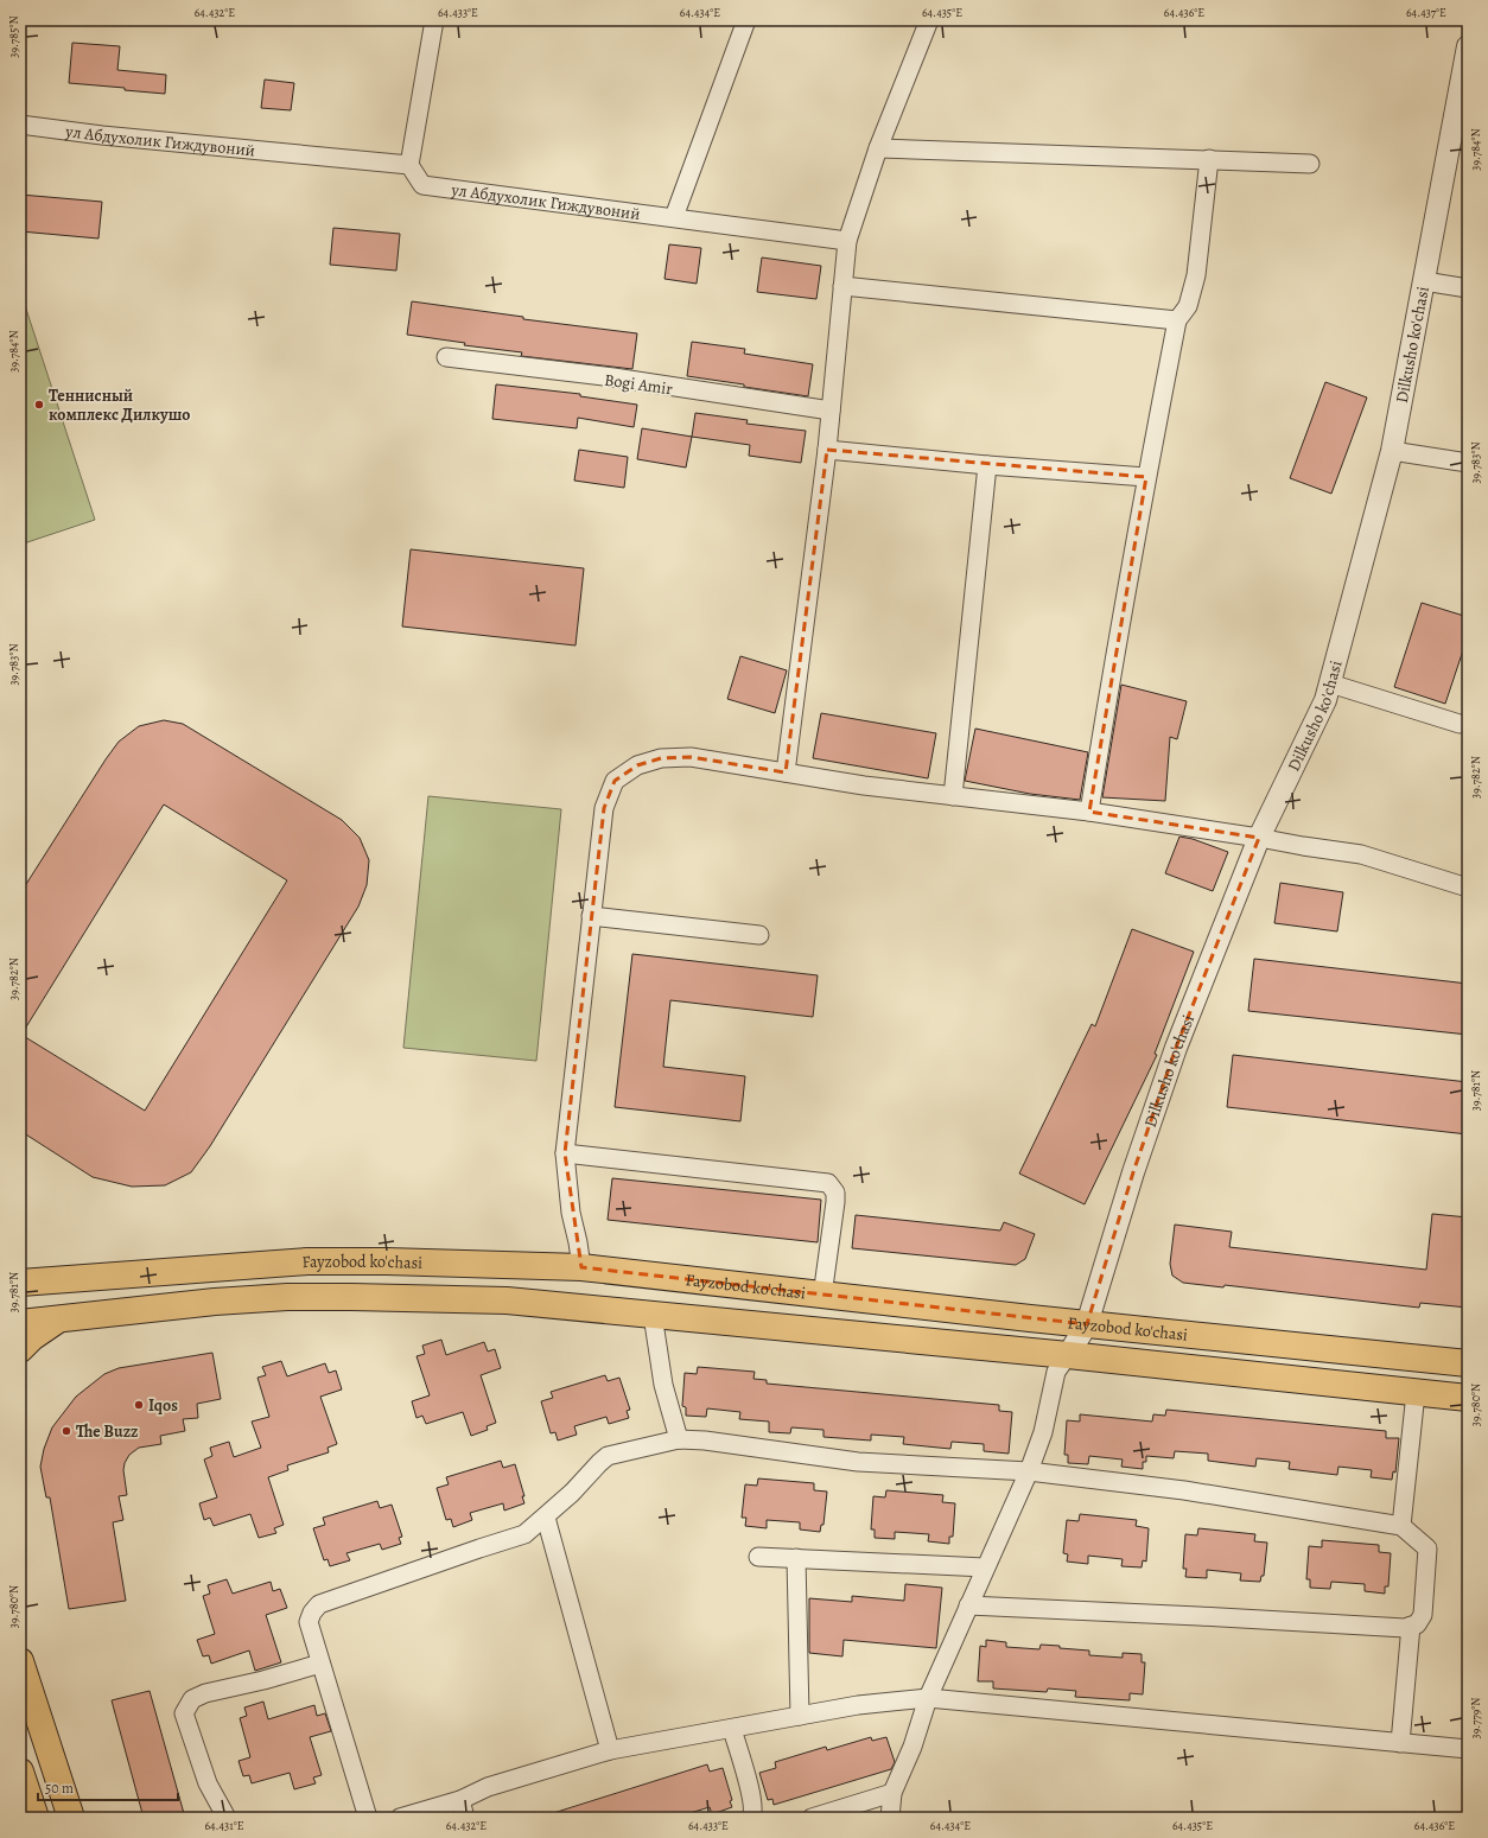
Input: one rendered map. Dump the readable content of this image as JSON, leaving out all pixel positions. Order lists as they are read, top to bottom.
{
  "streets": {
    "main road": ["Fayzobod ko'chasi"],
    "street": ["ул Абдухолик Гиждувоний", "Dilkusho ko'chasi"]
  },
  "crossings": [
    ["Dilkusho ko'chasi", "Fayzobod ko'chasi"]
  ],
  "places": ["Теннисный комплекс Дилкушо", "Iqos", "The Buzz"],
  "scale_bar": "50 m",
  "coordinates": [
    "64.432°E",
    "64.433°E",
    "64.434°E",
    "64.435°E",
    "64.436°E",
    "64.437°E",
    "39.785°N",
    "39.784°N",
    "39.783°N",
    "39.782°N",
    "39.781°N",
    "39.780°N",
    "39.779°N",
    "64.431°E"
  ]
}
